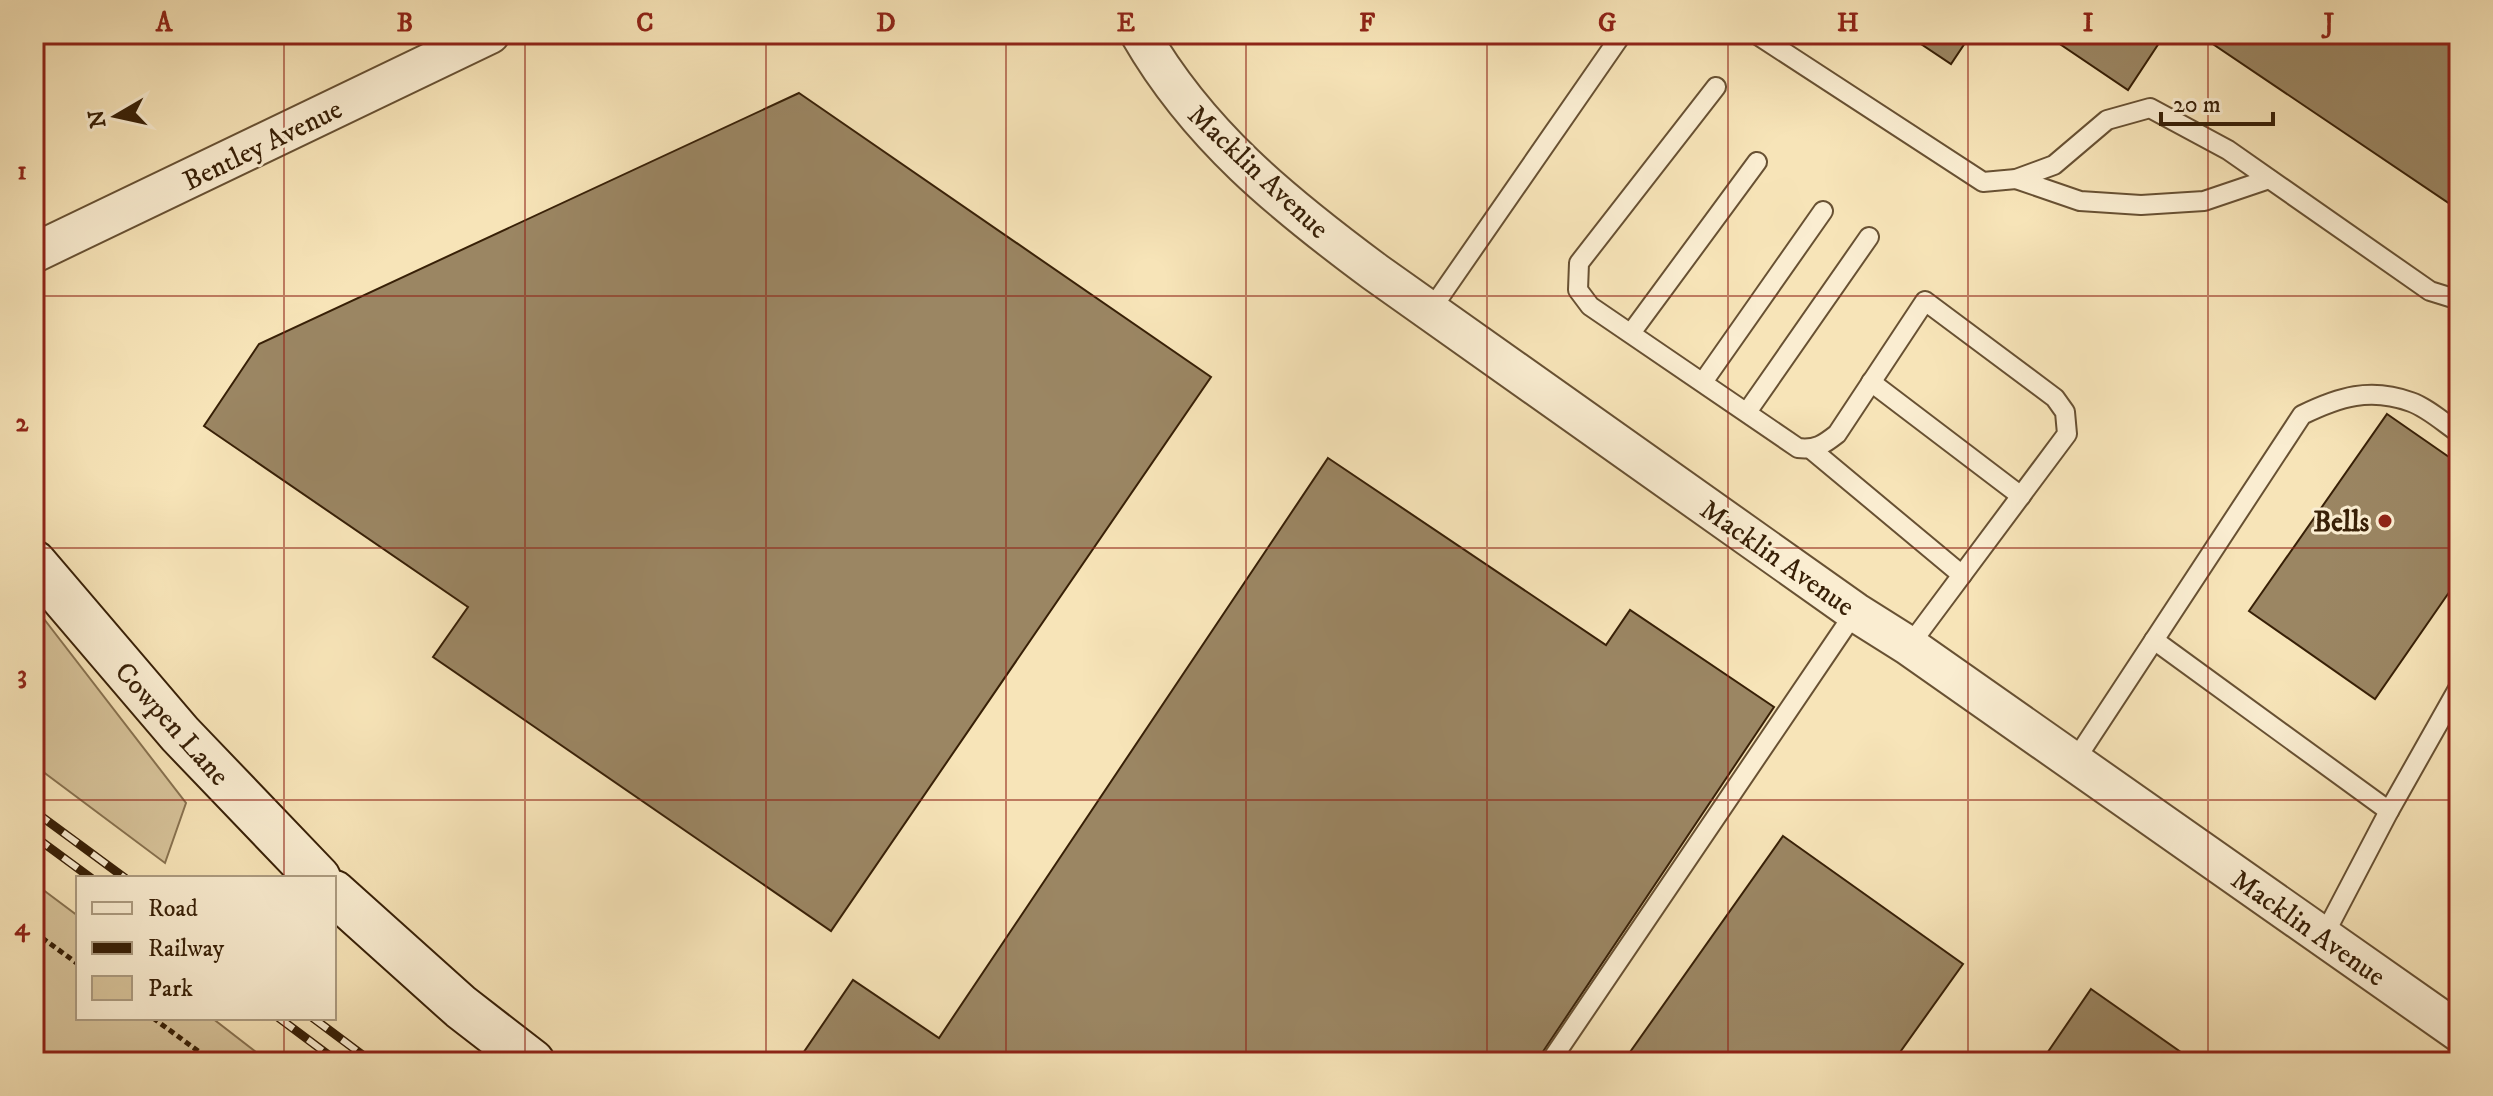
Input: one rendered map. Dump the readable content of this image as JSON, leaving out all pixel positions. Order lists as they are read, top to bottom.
{
  "streets": {
    "street": ["Bentley Avenue", "Macklin Avenue", "Cowpen Lane"]
  },
  "places": ["Bells"],
  "legend": ["Road", "Railway", "Park"],
  "scale_bar": "20 m",
  "north": "left",
  "grid": {
    "columns": [
      "A",
      "B",
      "C",
      "D",
      "E",
      "F",
      "G",
      "H",
      "I",
      "J"
    ],
    "rows": [
      "1",
      "2",
      "3",
      "4"
    ]
  }
}
